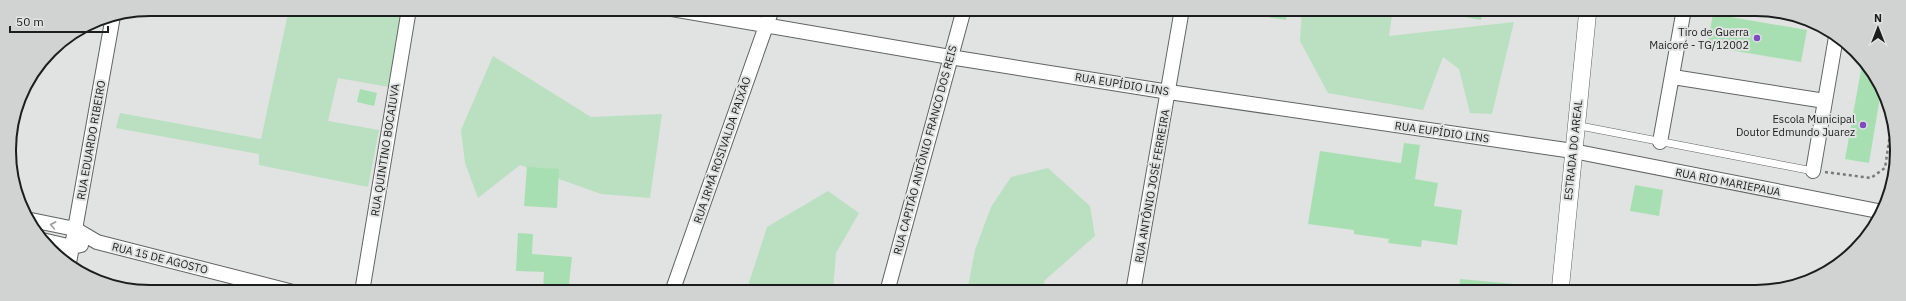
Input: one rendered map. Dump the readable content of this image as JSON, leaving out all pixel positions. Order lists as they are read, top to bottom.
{
  "streets": {
    "street": [
      "RUA EUPÍDIO LINS",
      "RUA EDUARDO RIBEIRO",
      "RUA QUINTINO BOCAIUVA",
      "RUA IRMÃ ROSIVALDA PAIXÃO",
      "RUA CAPITÃO ANTÔNIO FRANCO DOS REIS",
      "ESTRADA DO AREAL",
      "RUA RIO MARIEPAUA",
      "RUA ANTÔNIO JOSÉ FERREIRA",
      "RUA 15 DE AGOSTO"
    ]
  },
  "crossings": [
    ["RUA EUPÍDIO LINS", "RUA IRMÃ ROSIVALDA PAIXÃO"],
    ["RUA EUPÍDIO LINS", "RUA CAPITÃO ANTÔNIO FRANCO DOS REIS"],
    ["RUA EUPÍDIO LINS", "ESTRADA DO AREAL"],
    ["RUA EUPÍDIO LINS", "RUA RIO MARIEPAUA"],
    ["RUA EUPÍDIO LINS", "RUA ANTÔNIO JOSÉ FERREIRA"],
    ["RUA EDUARDO RIBEIRO", "RUA 15 DE AGOSTO"],
    ["ESTRADA DO AREAL", "RUA RIO MARIEPAUA"]
  ],
  "places": ["Tiro de Guerra Maicoré - TG/12002", "Escola Municipal Doutor Edmundo Juarez"],
  "scale_bar": "50 m",
  "north": "top"
}
